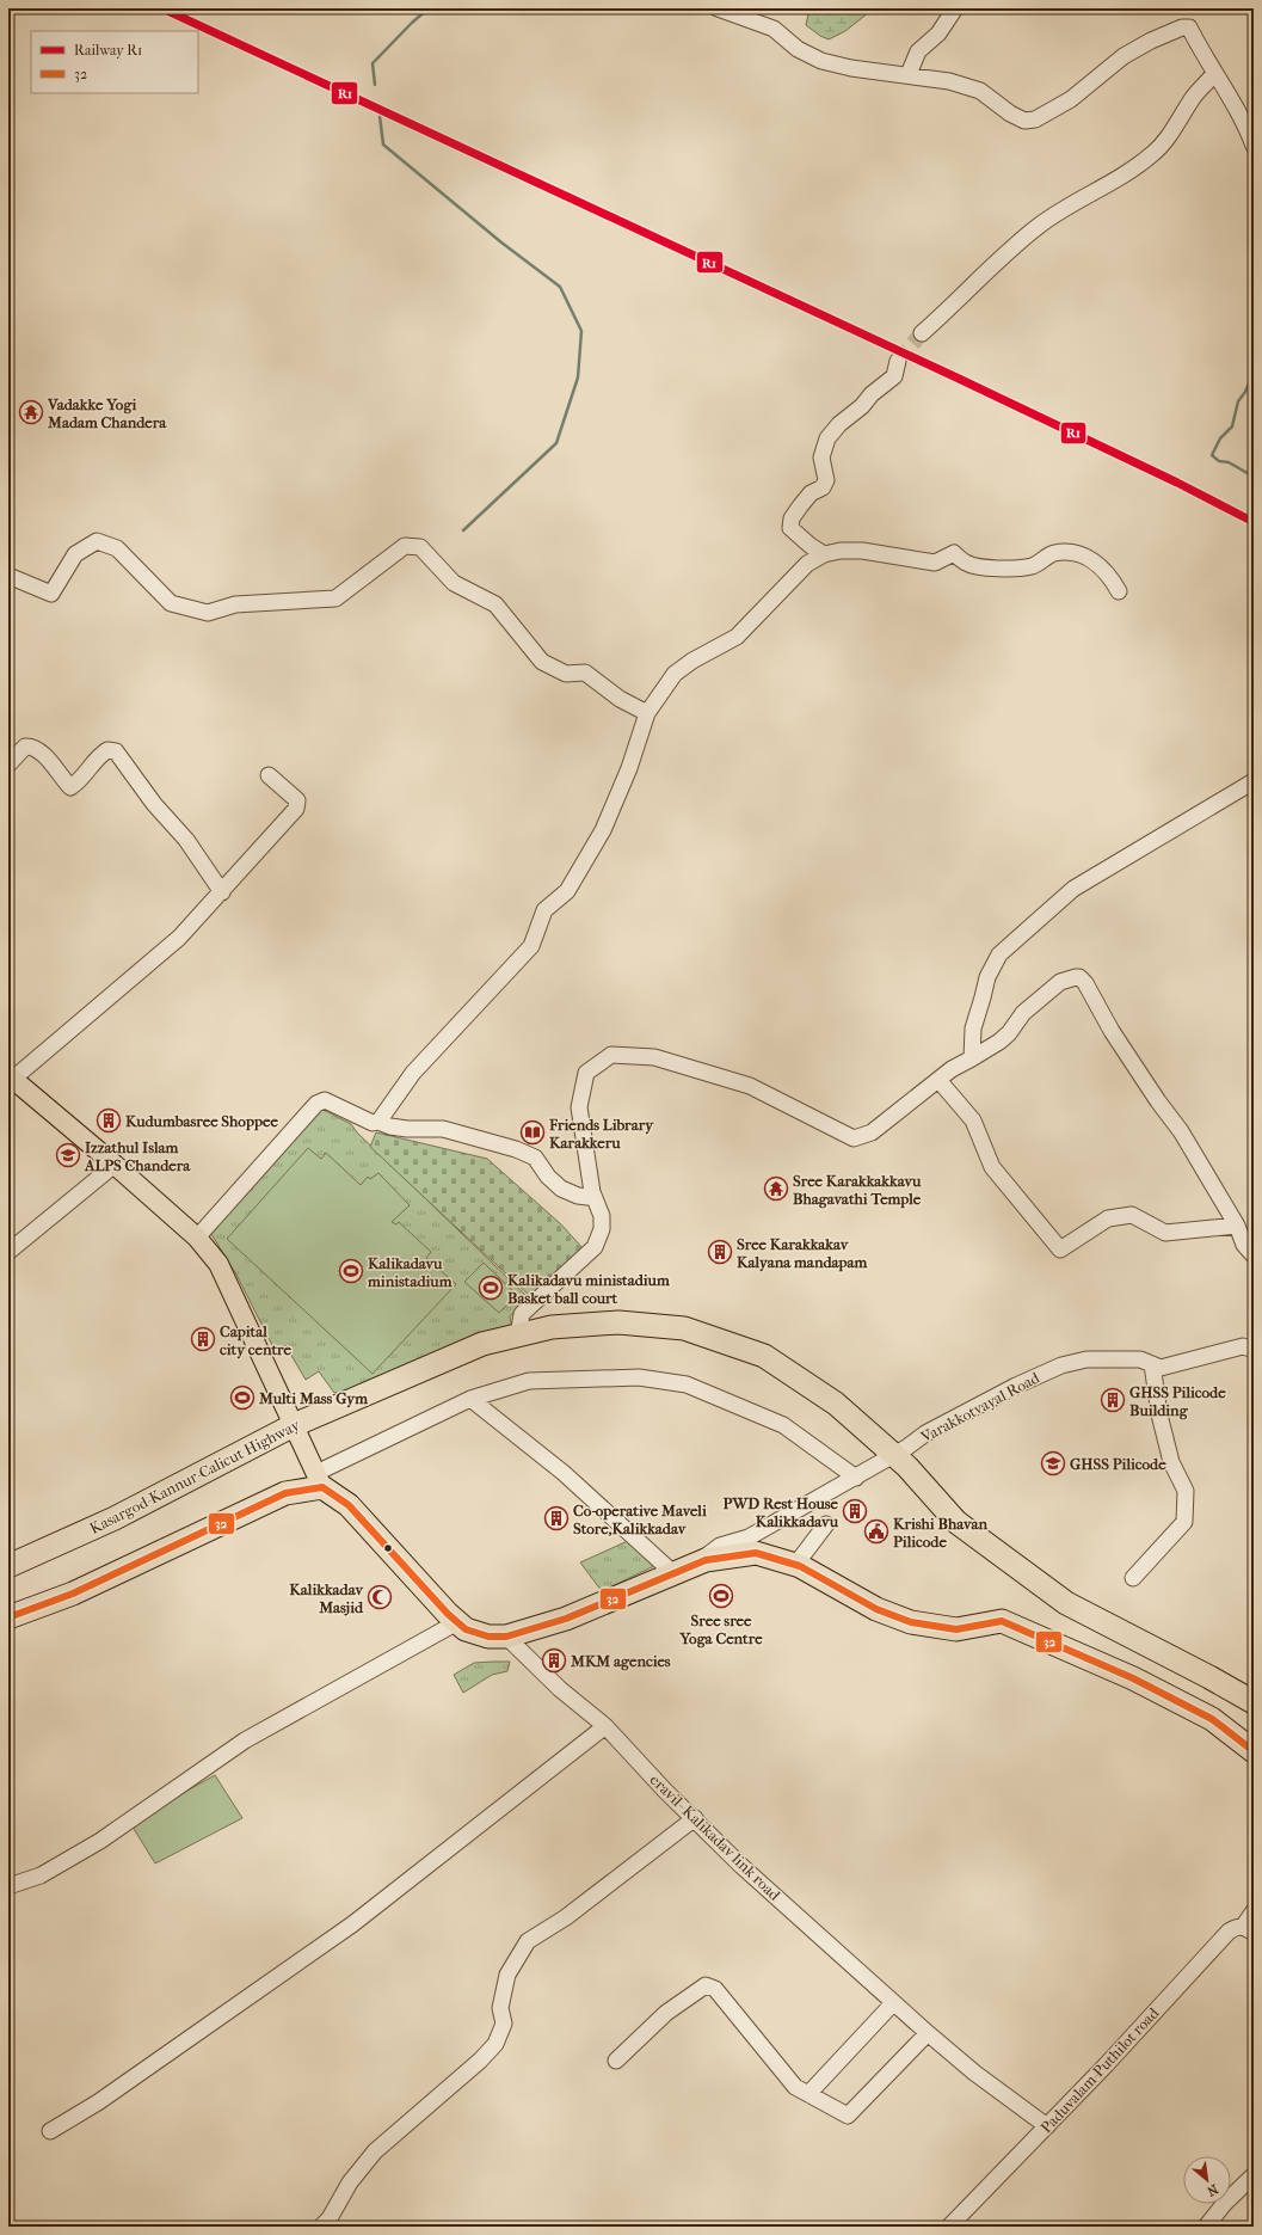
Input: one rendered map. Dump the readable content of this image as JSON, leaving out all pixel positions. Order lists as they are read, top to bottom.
{
  "streets": {
    "highway": ["Kasargod-Kannur-Calicut Highway"],
    "street": ["Varakkotvayal Road", "eravil- Kalikadav link road", "Paduvalam-Puthilot road"]
  },
  "crossings": [
    ["Varakkotvayal Road", "Kasargod-Kannur-Calicut Highway"],
    ["eravil- Kalikadav link road", "Paduvalam-Puthilot road"]
  ],
  "places": {
    "temple": ["Vadakke Yogi Madam Chandera", "Sree Karakkakkavu Bhagavathi Temple"],
    "building": [
      "Kudumbasree Shoppee",
      "Sree Karakkakav Kalyana mandapam",
      "Capital city centre",
      "GHSS Pilicode Building",
      "PWD Rest House Kalikkadavu",
      "Co-operative Maveli Store,Kalikkadav",
      "MKM agencies"
    ],
    "library": ["Friends Library Karakkeru"],
    "school or university": ["Izzathul Islam ALPS Chandera", "GHSS Pilicode"],
    "sports": [
      "Kalikadavu ministadium",
      "Kalikadavu ministadium Basket ball court",
      "Multi Mass Gym",
      "Sree sree Yoga Centre"
    ],
    "public building": ["Krishi Bhavan Pilicode"],
    "mosque": ["Kalikkadav Masjid"]
  },
  "lines": ["rail line R1", "transit line 32"],
  "legend": ["Railway R1", "32"],
  "north": "bottom right"
}
